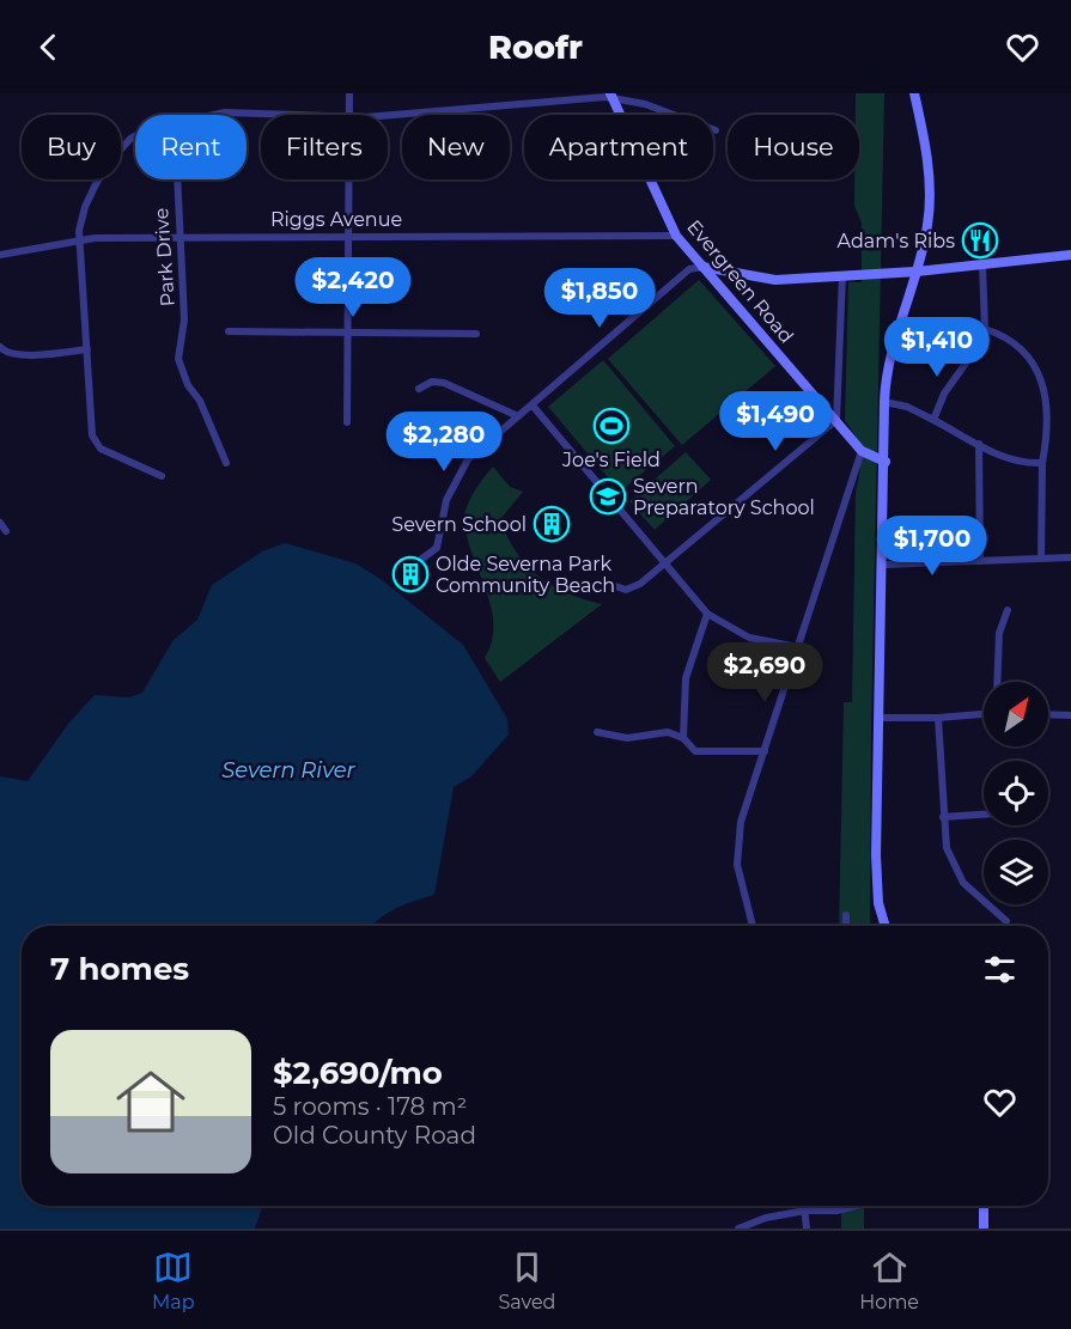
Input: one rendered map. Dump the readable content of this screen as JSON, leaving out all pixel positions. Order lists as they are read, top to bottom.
{
  "streets": {
    "street": ["Riggs Avenue", "Park Drive", "Evergreen Road"]
  },
  "crossings": [
    ["Riggs Avenue", "Park Drive"],
    ["Riggs Avenue", "Evergreen Road"]
  ],
  "water": ["Severn River"],
  "places": {
    "restaurant": ["Adam's Ribs"],
    "sports": ["Joe's Field"],
    "school or university": ["Severn Preparatory School"],
    "building": ["Severn School", "Olde Severna Park Community Beach"]
  },
  "north": "top right",
  "page": {
    "header": "Roofr",
    "chip": [
      "Buy",
      "Rent",
      "Filters",
      "New",
      "Apartment",
      "House"
    ],
    "price": [
      "$2,420",
      "$1,850",
      "$1,410",
      "$1,490",
      "$2,280",
      "$1,700",
      "$2,690"
    ],
    "heading": "7 homes",
    "list": [
      {
        "name": "$2,690/mo",
        "note": "5 rooms · 178 m² · Old County Road"
      }
    ],
    "tabs": ["Map", "Saved", "Home"]
  }
}
